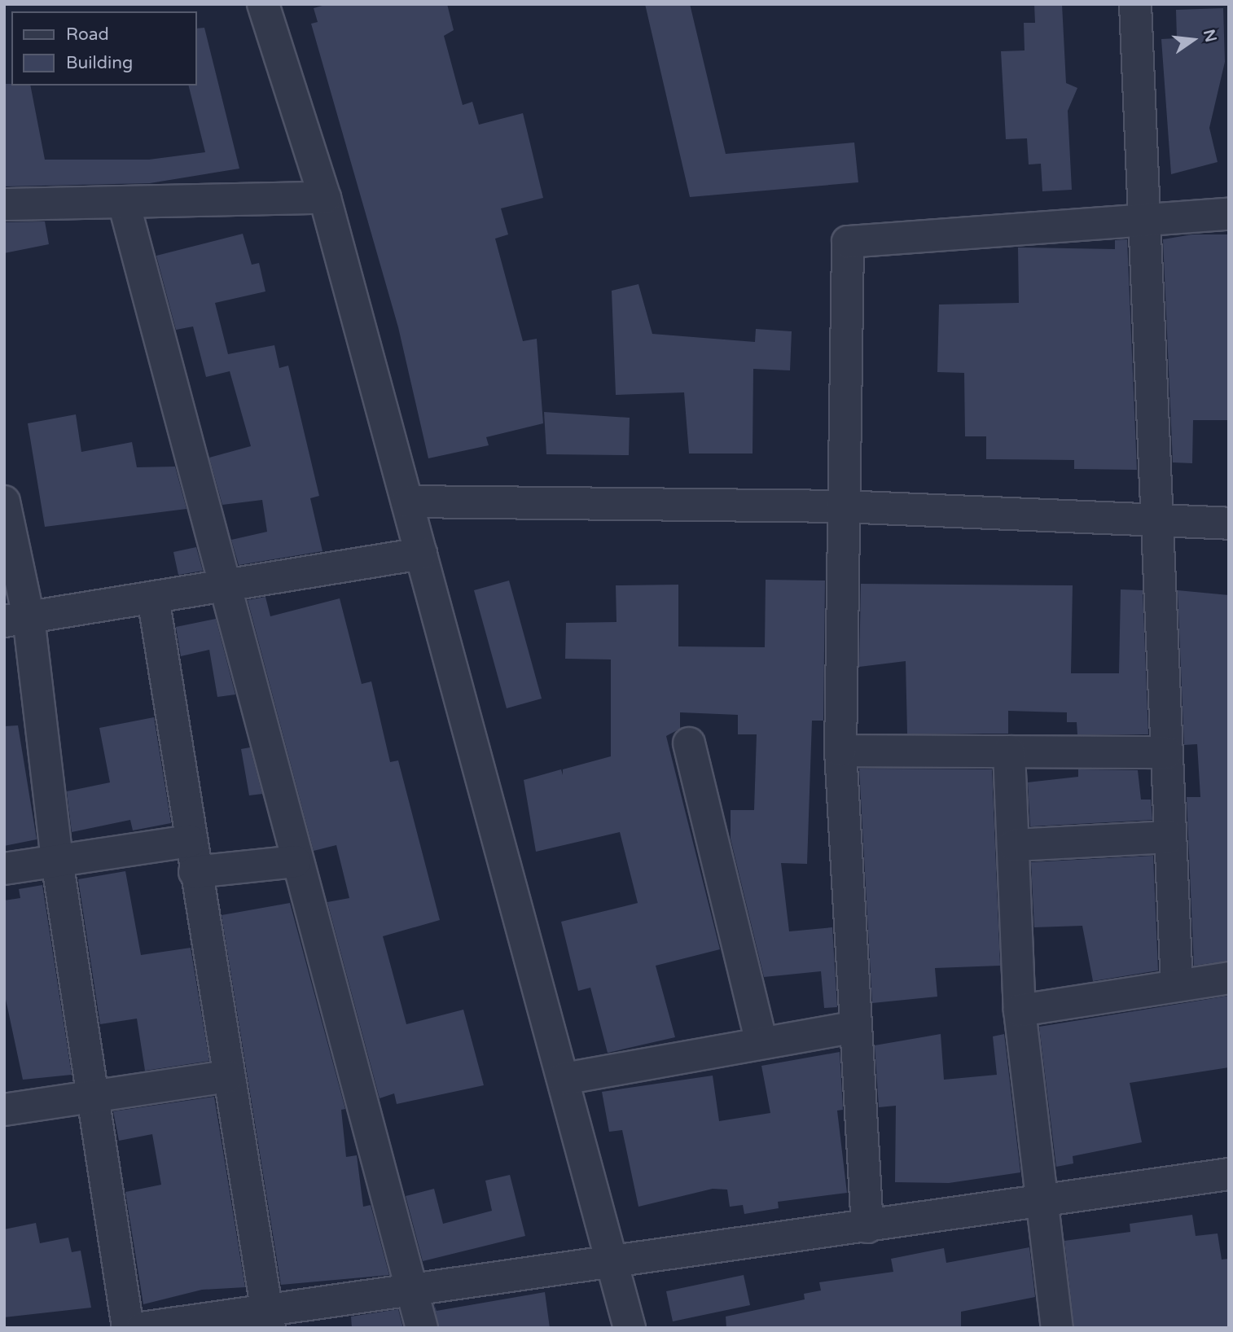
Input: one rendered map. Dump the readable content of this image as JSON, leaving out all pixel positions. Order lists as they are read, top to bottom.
{
  "legend": ["Road", "Building"],
  "north": "right"
}
